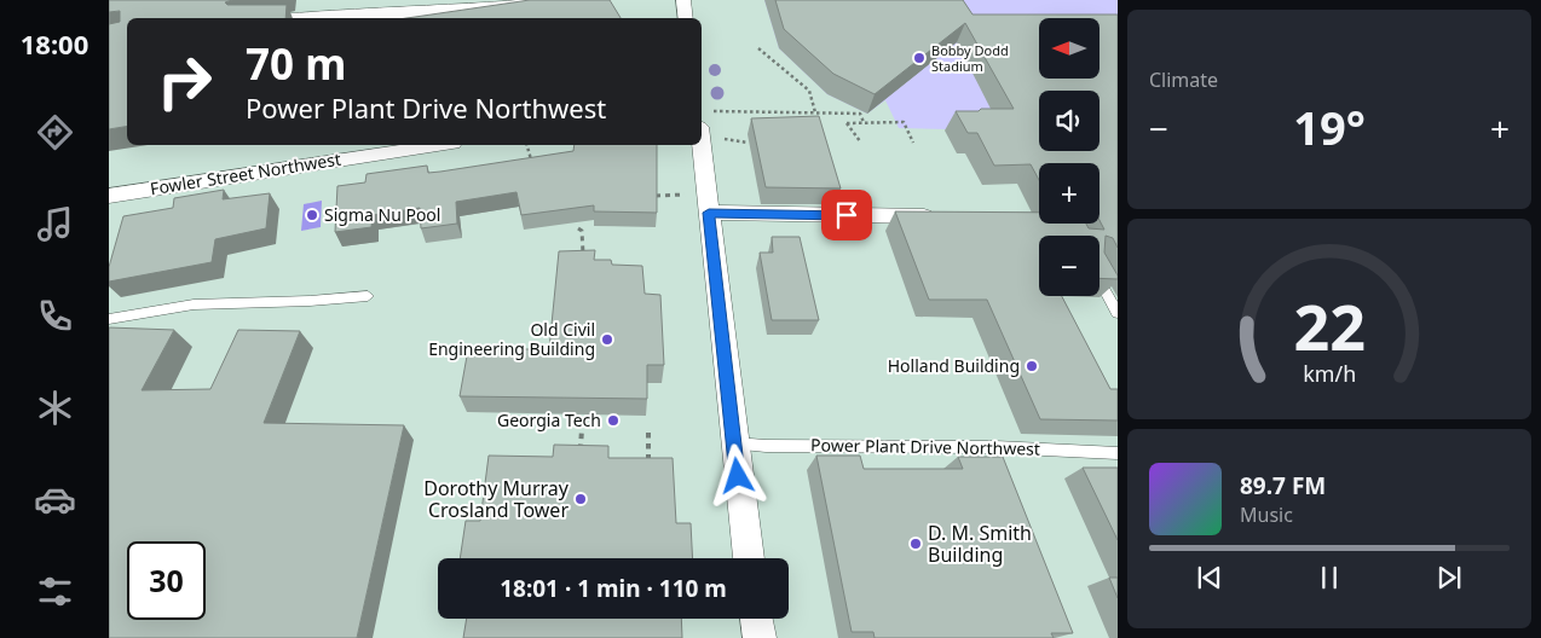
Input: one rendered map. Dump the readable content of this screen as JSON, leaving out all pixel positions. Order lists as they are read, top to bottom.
{
  "streets": {
    "street": ["Fowler Street Northwest"],
    "lane": ["Power Plant Drive Northwest"]
  },
  "places": [
    "Bobby Dodd Stadium",
    "Sigma Nu Pool",
    "Old Civil Engineering Building",
    "Holland Building",
    "Georgia Tech",
    "Dorothy Murray Crosland Tower",
    "D. M. Smith Building"
  ],
  "north": "left",
  "page": {
    "tabs": "18:00",
    "tile": "Climate",
    "map_buttons": ["+", "−"],
    "turn": ["70 m", "Power Plant Drive Northwest"],
    "heat": ["−", "19°", "+"],
    "song": ["89.7 FM", "Music"],
    "limit": "30",
    "trip": "18:01 · 1 min · 110 m",
    "gauge": ["22", "km/h"]
  }
}
